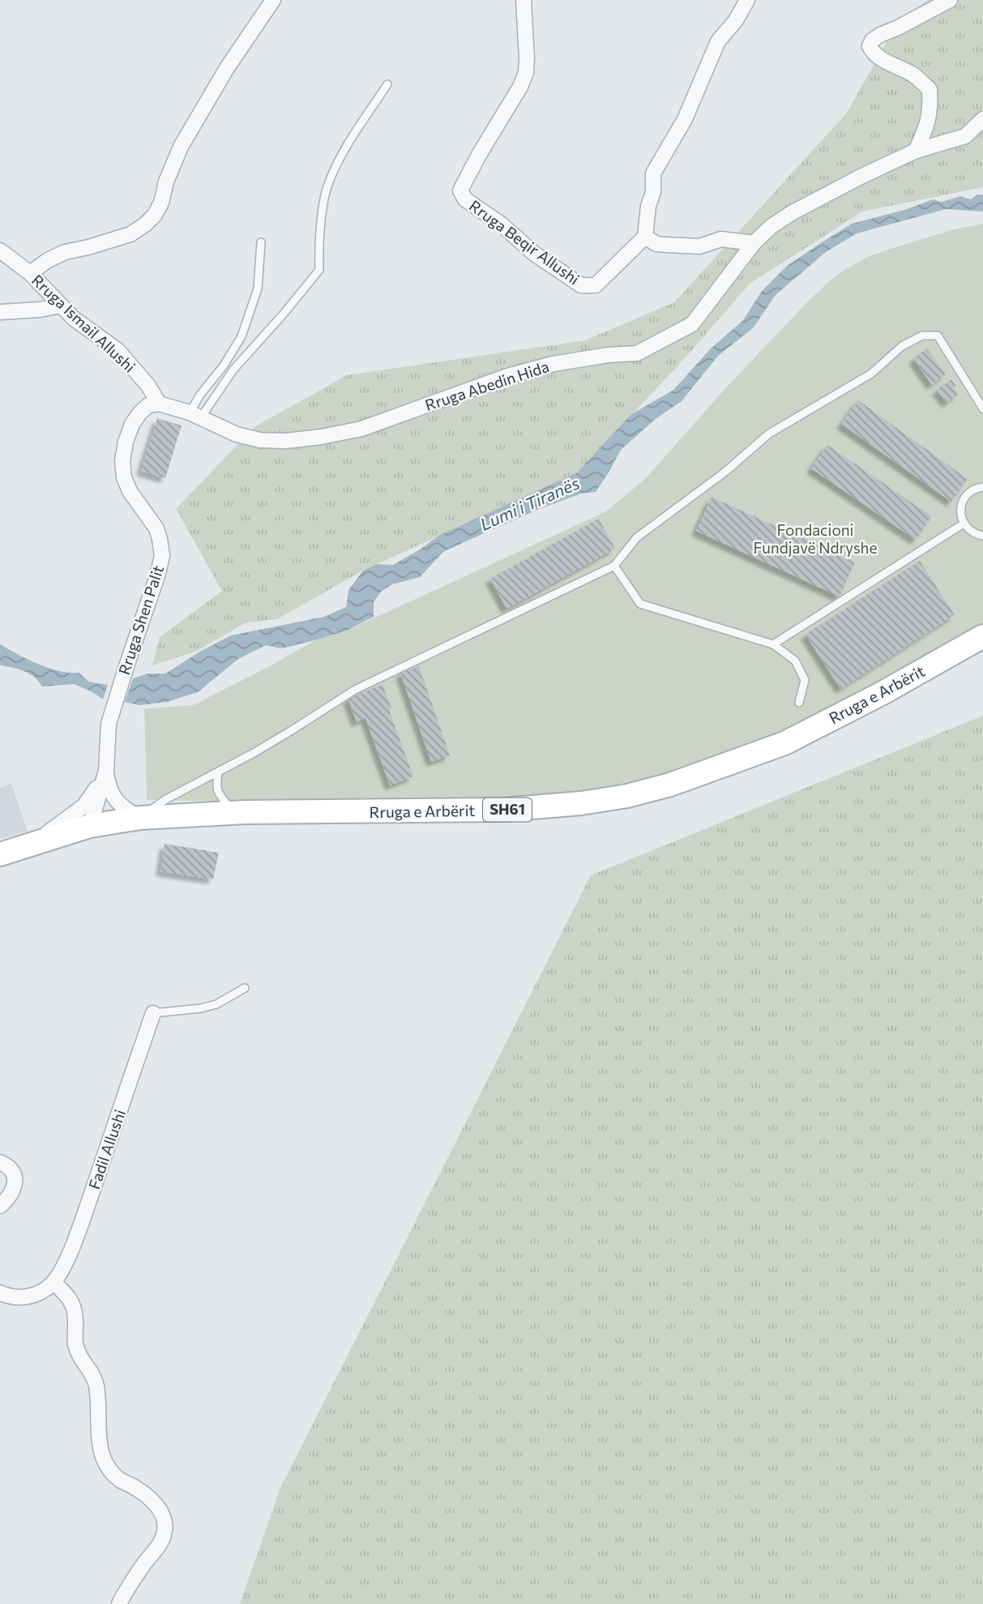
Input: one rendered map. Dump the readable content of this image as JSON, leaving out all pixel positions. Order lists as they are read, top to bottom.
{
  "streets": {
    "main road": ["Rruga e Arbërit", "SH61"],
    "street": [
      "Rruga Beqir Allushi",
      "Rruga Ismail Allushi",
      "Rruga Abedin Hida",
      "Rruga Shen Palit",
      "Fadil Allushi"
    ]
  },
  "crossings": [
    ["Rruga Ismail Allushi", "Rruga Abedin Hida"],
    ["Rruga Ismail Allushi", "Rruga Shen Palit"],
    ["Rruga Abedin Hida", "Rruga Shen Palit"],
    ["Rruga Shen Palit", "Rruga e Arbërit"]
  ],
  "water": ["Lumi i Tiranës"],
  "parks": ["Fondacioni Fundjavë Ndryshe"]
}
